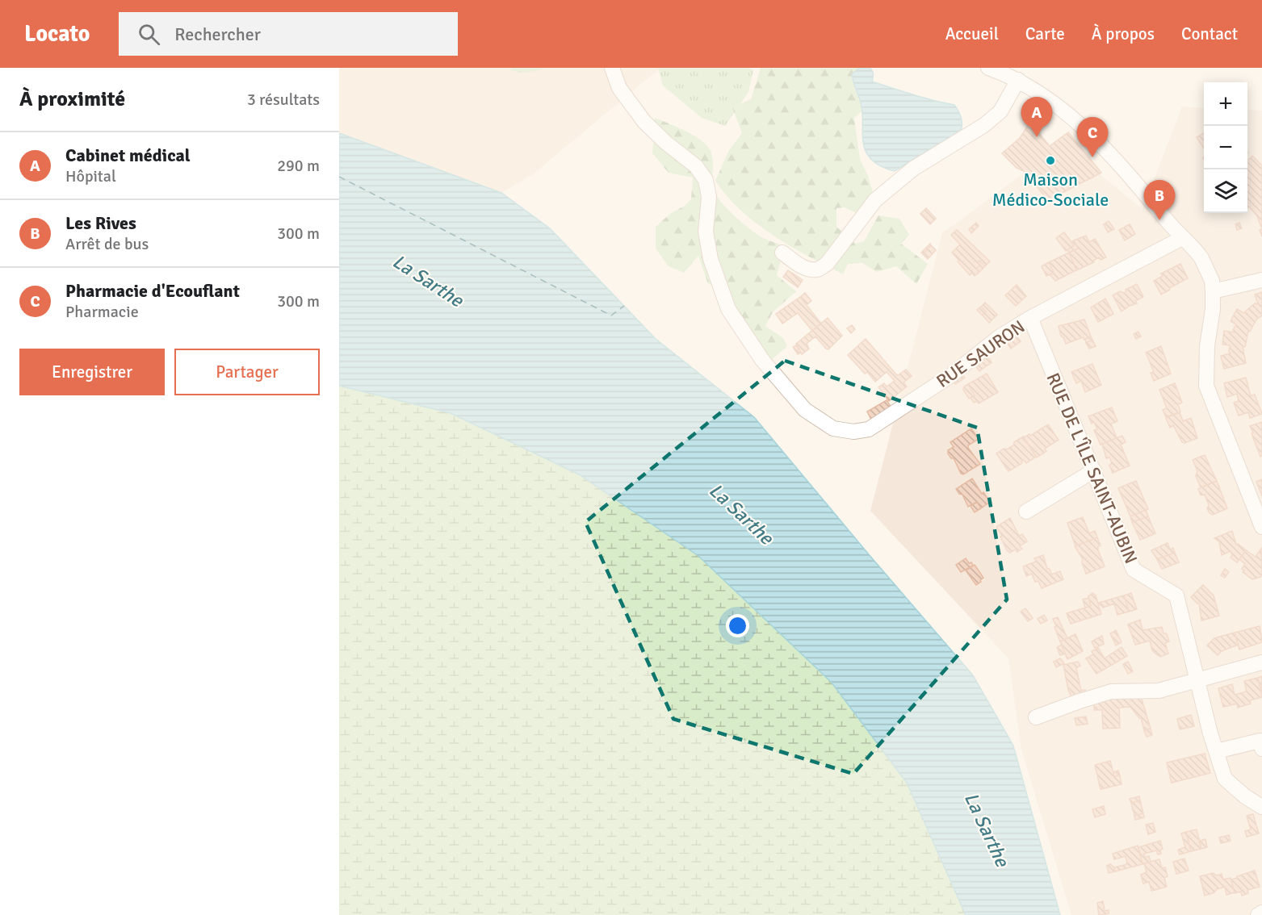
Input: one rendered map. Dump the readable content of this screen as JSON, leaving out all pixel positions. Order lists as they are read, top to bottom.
{
  "streets": {
    "street": ["RUE SAURON", "RUE DE L'ÎLE SAINT-AUBIN"]
  },
  "crossings": [
    ["RUE SAURON", "RUE DE L'ÎLE SAINT-AUBIN"]
  ],
  "water": ["La Sarthe"],
  "places": ["Maison Médico-Sociale"],
  "page": {
    "header": "Locato",
    "search": "Rechercher",
    "nav": [
      "Accueil",
      "Carte",
      "À propos",
      "Contact"
    ],
    "heading": ["À proximité", "3 résultats"],
    "map_buttons": ["+", "−"],
    "pins": ["A", "C", "B"],
    "list": [
      {
        "mark": "A",
        "name": "Cabinet médical",
        "note": "Hôpital",
        "value": "290 m"
      },
      {
        "mark": "B",
        "name": "Les Rives",
        "note": "Arrêt de bus",
        "value": "300 m"
      },
      {
        "mark": "C",
        "name": "Pharmacie d'Ecouflant",
        "note": "Pharmacie",
        "value": "300 m"
      }
    ],
    "buttons": ["Enregistrer", "Partager"]
  }
}
